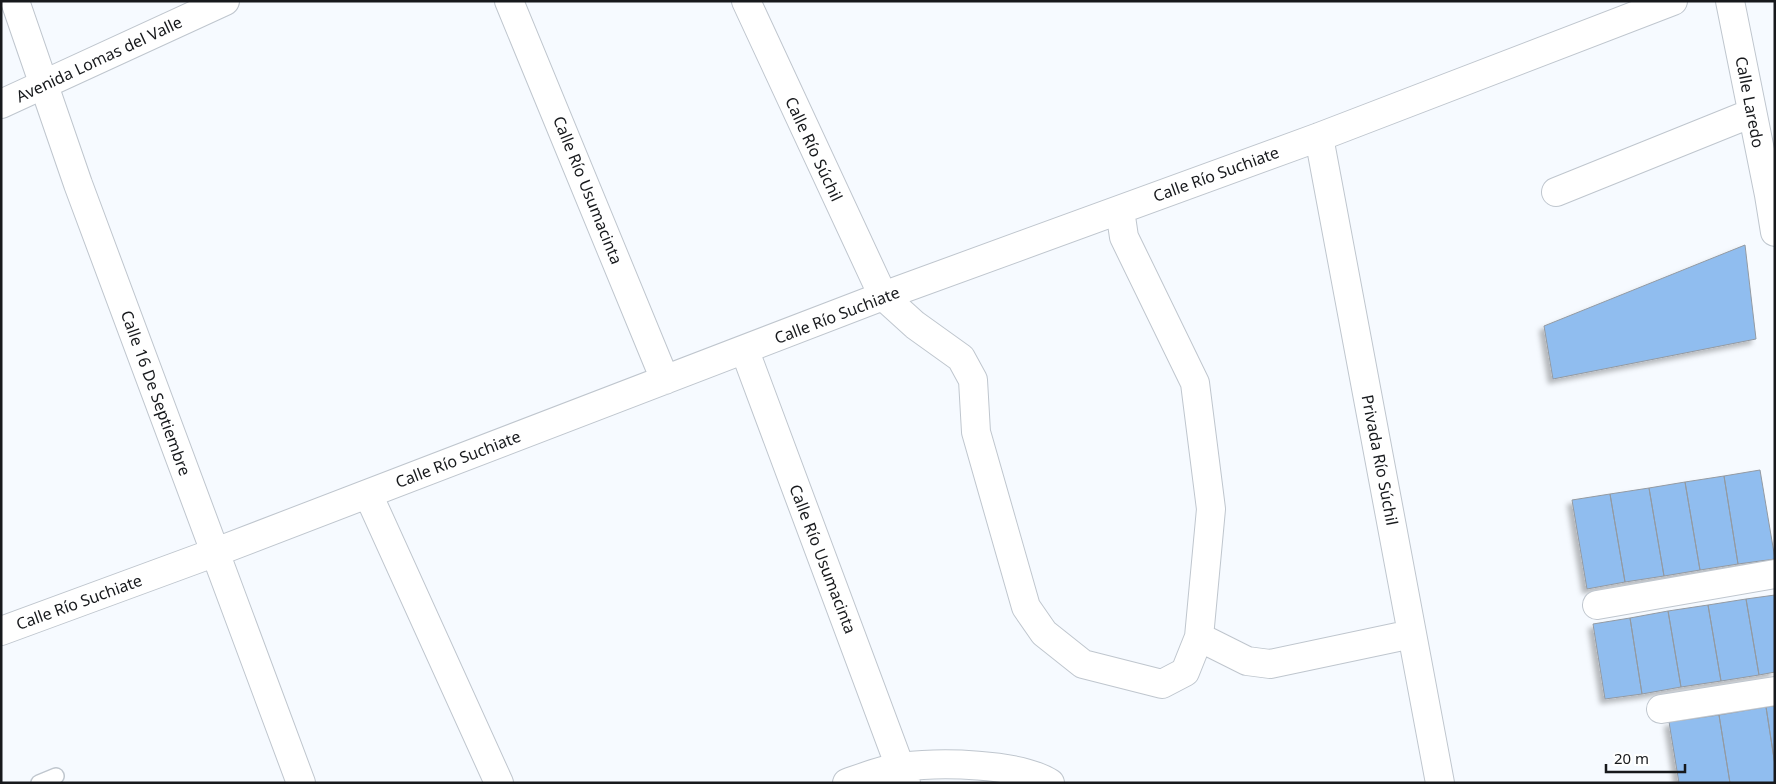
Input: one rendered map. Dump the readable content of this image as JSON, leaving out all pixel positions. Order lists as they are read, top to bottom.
{
  "streets": {
    "street": [
      "Avenida Lomas del Valle",
      "Calle Laredo",
      "Calle Río Súchil",
      "Calle Río Suchiate",
      "Calle Río Usumacinta",
      "Calle 16 De Septiembre",
      "Privada Río Súchil"
    ]
  },
  "crossings": [
    ["Avenida Lomas del Valle", "Calle 16 De Septiembre"],
    ["Calle Río Súchil", "Calle Río Suchiate"],
    ["Calle Río Suchiate", "Calle Río Usumacinta"],
    ["Calle Río Suchiate", "Calle 16 De Septiembre"],
    ["Calle Río Suchiate", "Privada Río Súchil"]
  ],
  "scale_bar": "20 m"
}
